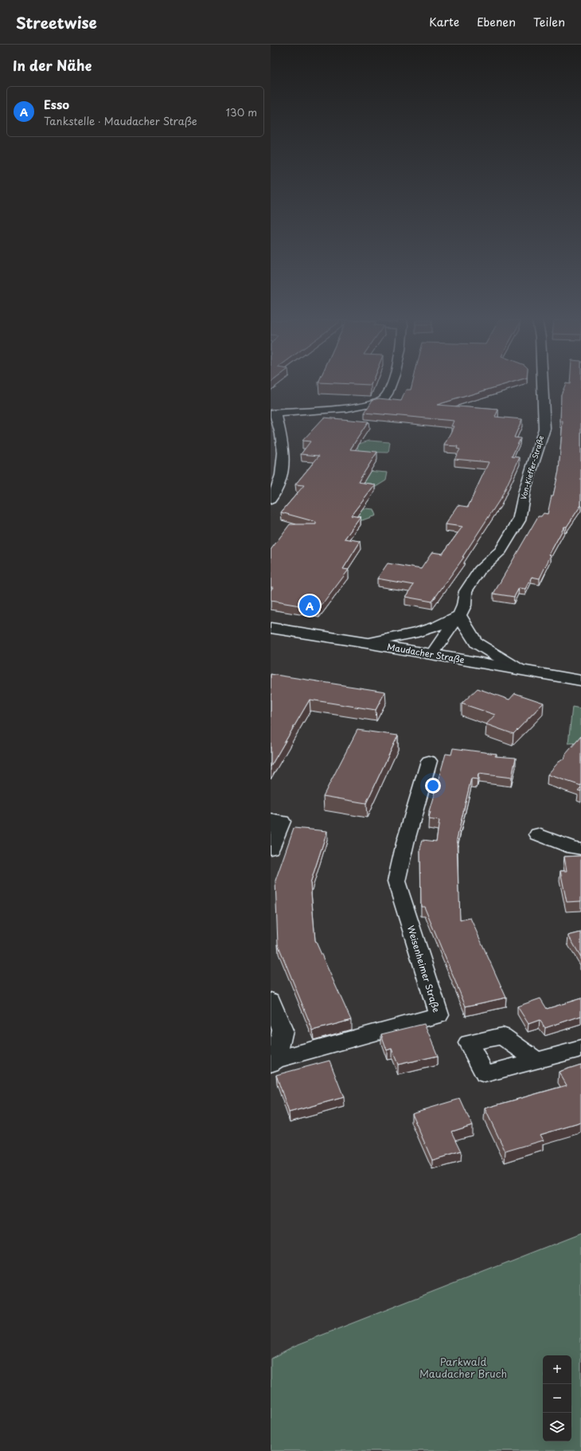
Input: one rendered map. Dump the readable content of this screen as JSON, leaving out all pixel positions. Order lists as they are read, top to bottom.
{
  "streets": {
    "main road": ["Maudacher Straße"],
    "street": ["Von-Kieffer-Straße", "Weisenheimer Straße"]
  },
  "crossings": [
    ["Von-Kieffer-Straße", "Maudacher Straße"]
  ],
  "parks": ["Parkwald Maudacher Bruch"],
  "page": {
    "header": "Streetwise",
    "nav": ["Karte", "Ebenen", "Teilen"],
    "heading": "In der Nähe",
    "list": [
      {
        "mark": "A",
        "name": "Esso",
        "note": "Tankstelle · Maudacher Straße",
        "value": "130 m"
      }
    ],
    "pins": "A",
    "map_buttons": ["+", "−"]
  }
}
